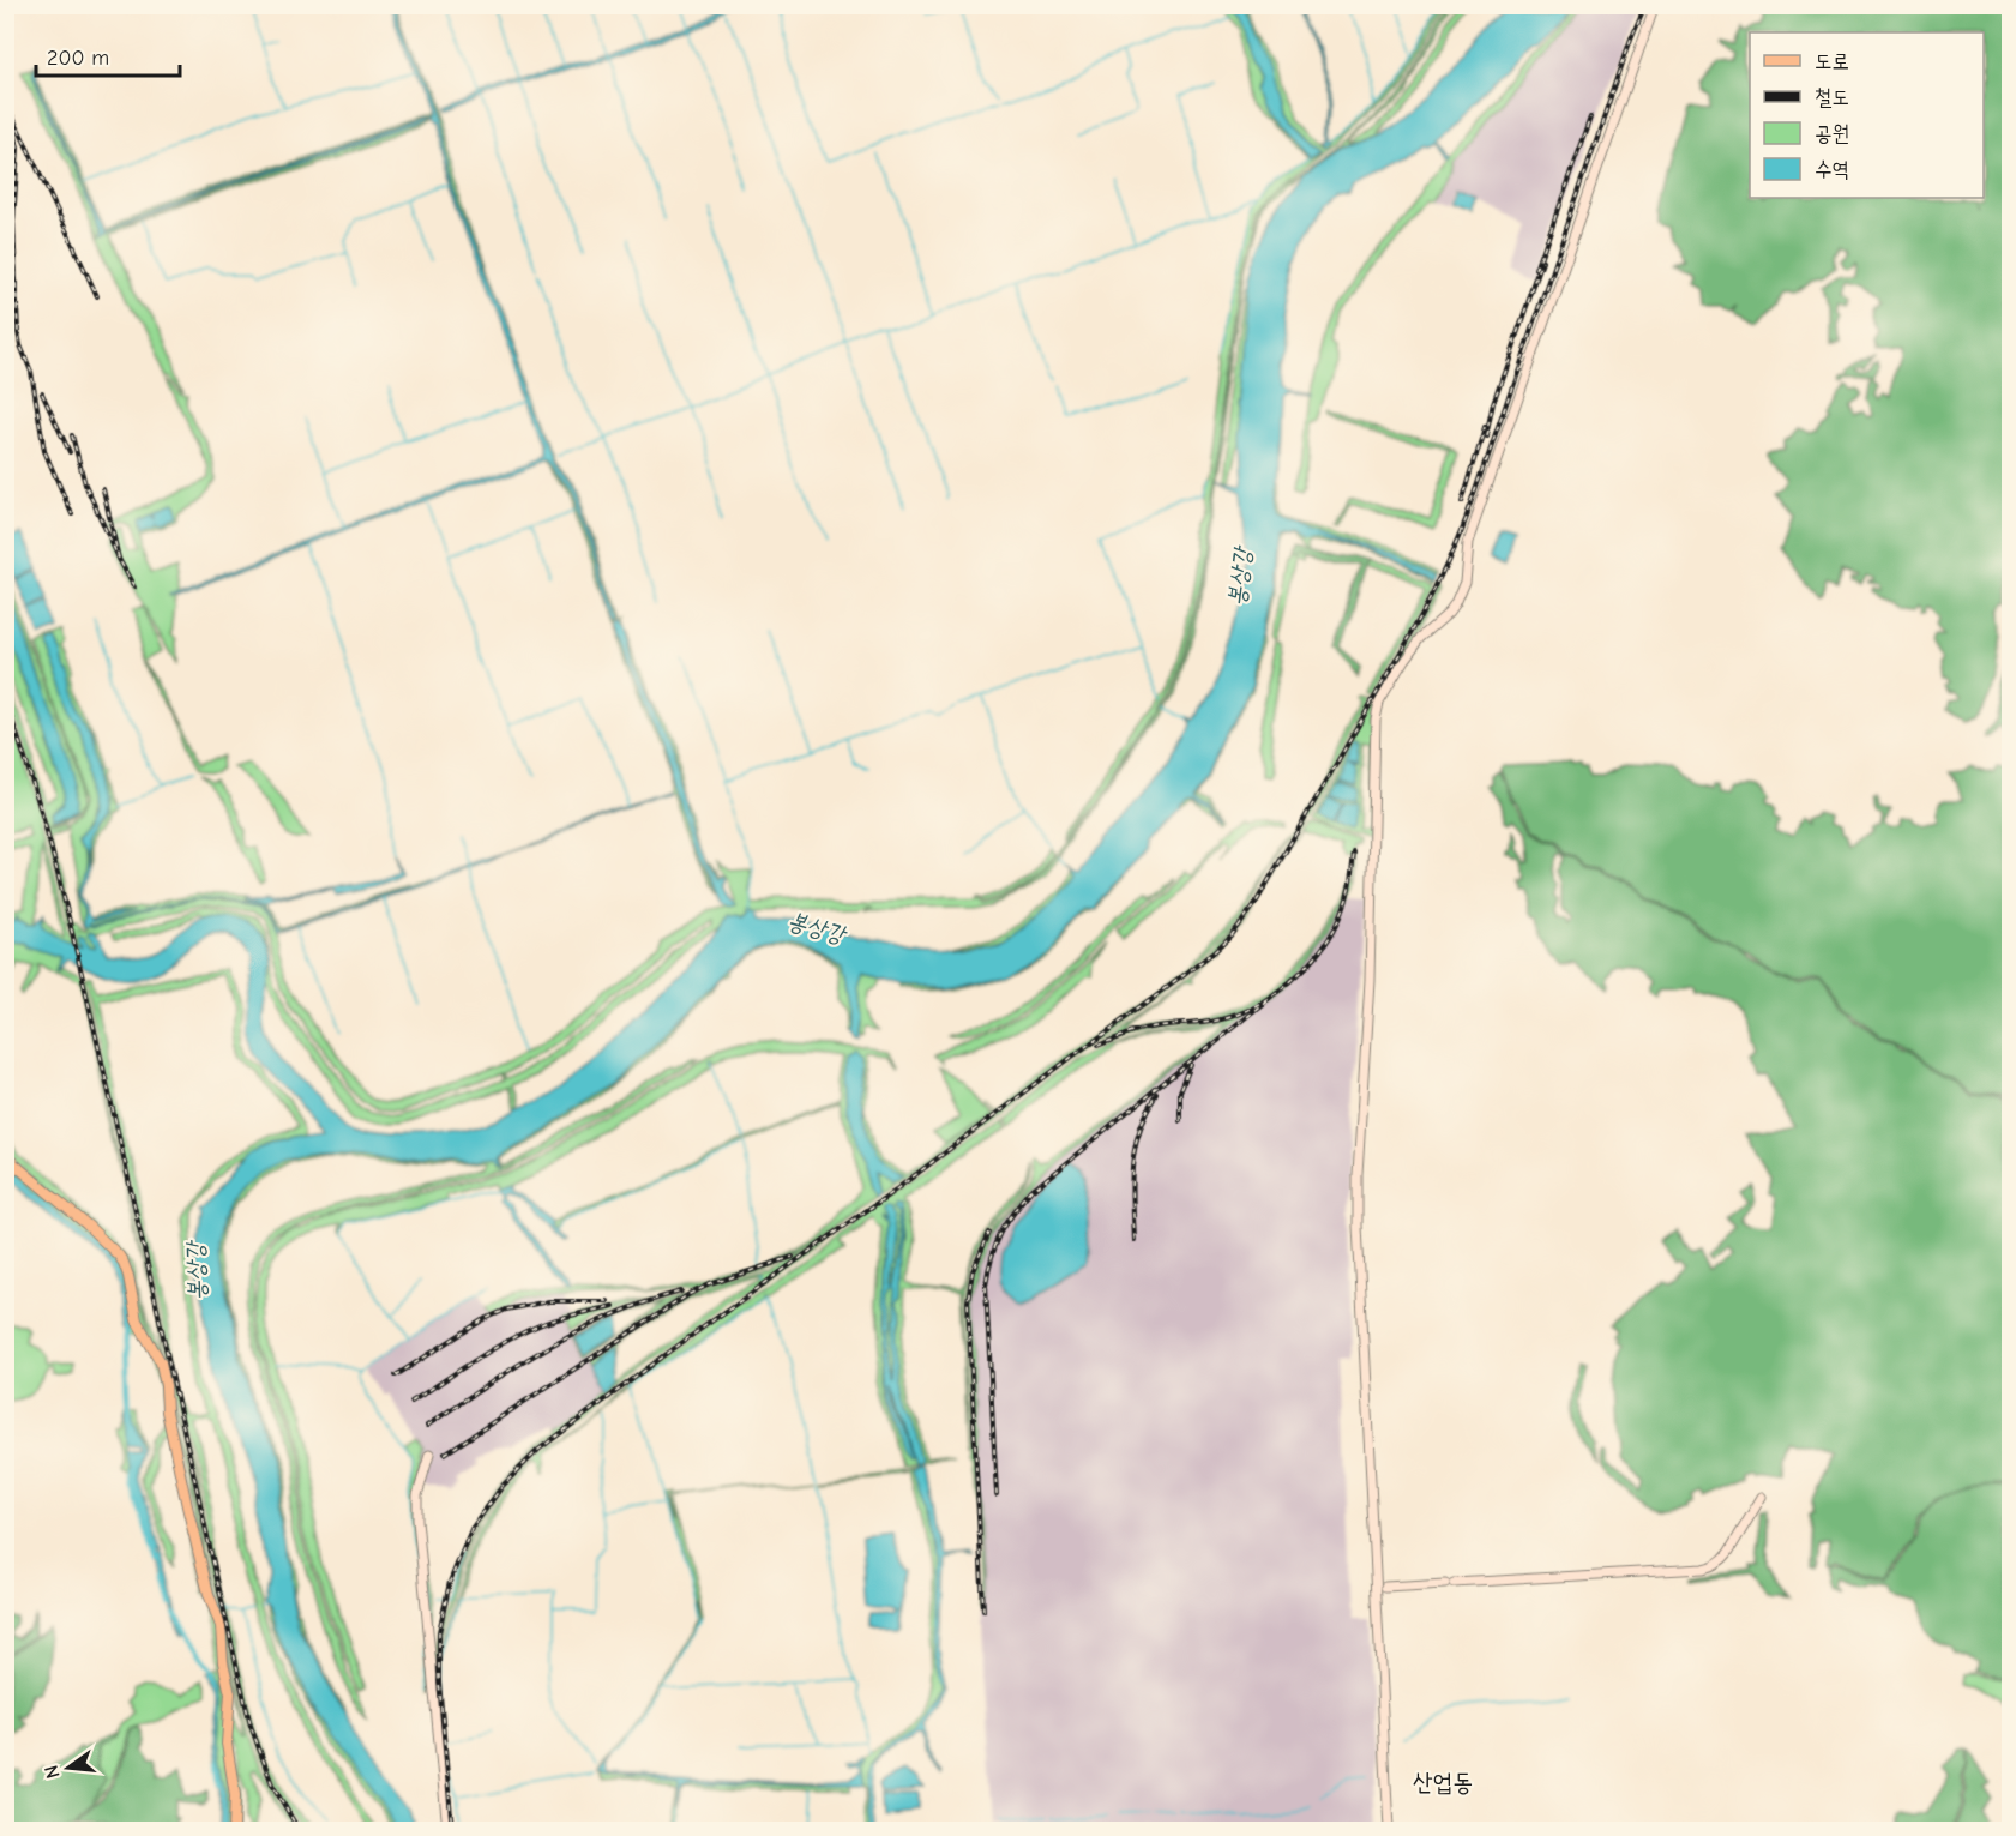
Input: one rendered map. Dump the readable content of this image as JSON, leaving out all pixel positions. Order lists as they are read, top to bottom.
{
  "districts": ["산업동"],
  "water": ["봉상강"],
  "legend": [
    "도로",
    "철도",
    "공원",
    "수역"
  ],
  "scale_bar": "200 m",
  "north": "left"
}
